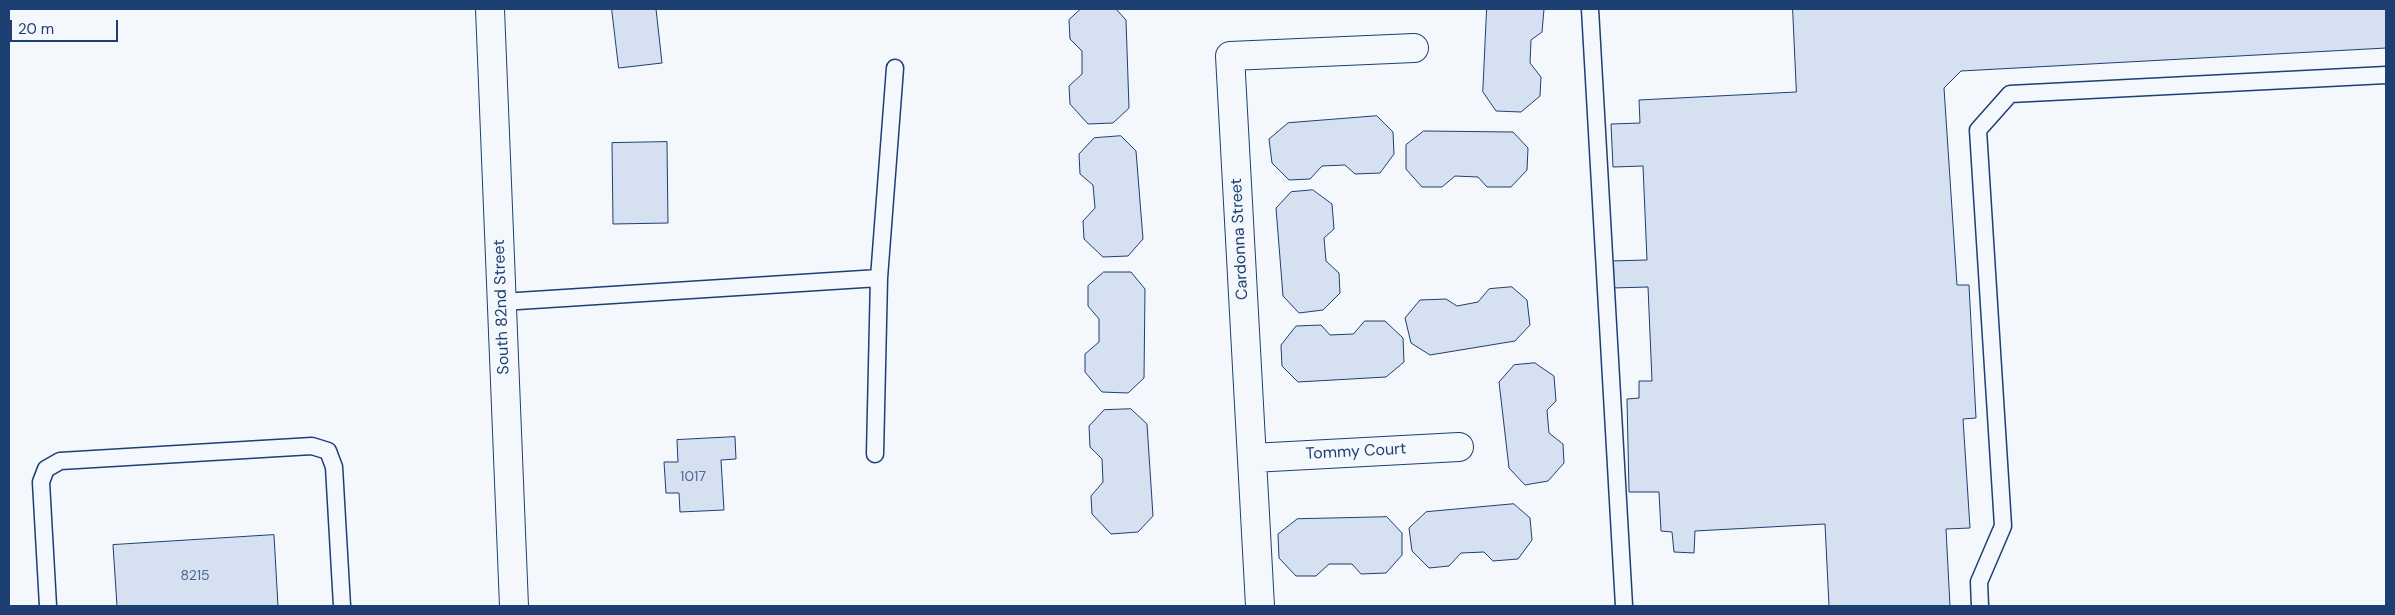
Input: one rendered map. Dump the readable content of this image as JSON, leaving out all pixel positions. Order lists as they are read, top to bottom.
{
  "streets": {
    "street": ["Cardonna Street", "South 82nd Street", "Tommy Court"]
  },
  "crossings": [
    ["Cardonna Street", "Tommy Court"]
  ],
  "house_numbers": ["1017", "8215"],
  "scale_bar": "20 m"
}
